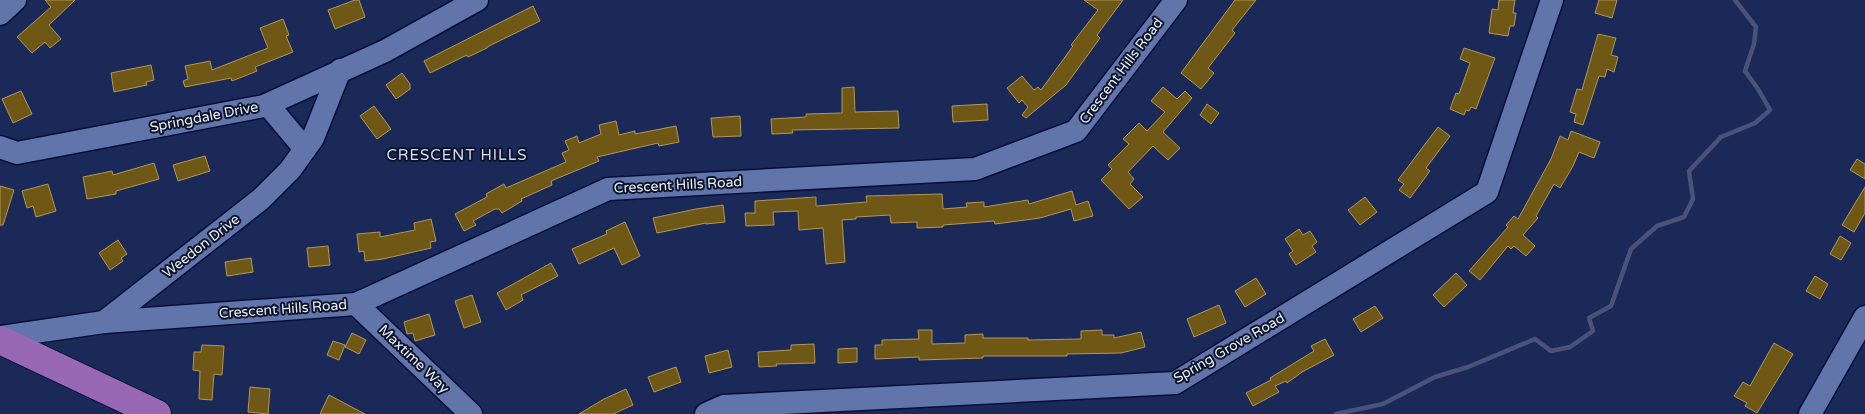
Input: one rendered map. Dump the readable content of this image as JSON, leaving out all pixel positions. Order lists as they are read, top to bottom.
{
  "streets": {
    "street": [
      "Crescent Hills Road",
      "Springdale Drive",
      "Weedon Drive",
      "Spring Grove Road",
      "Maxtime Way"
    ]
  },
  "crossings": [
    ["Crescent Hills Road", "Weedon Drive"],
    ["Crescent Hills Road", "Maxtime Way"],
    ["Springdale Drive", "Weedon Drive"]
  ],
  "districts": ["CRESCENT HILLS"]
}
